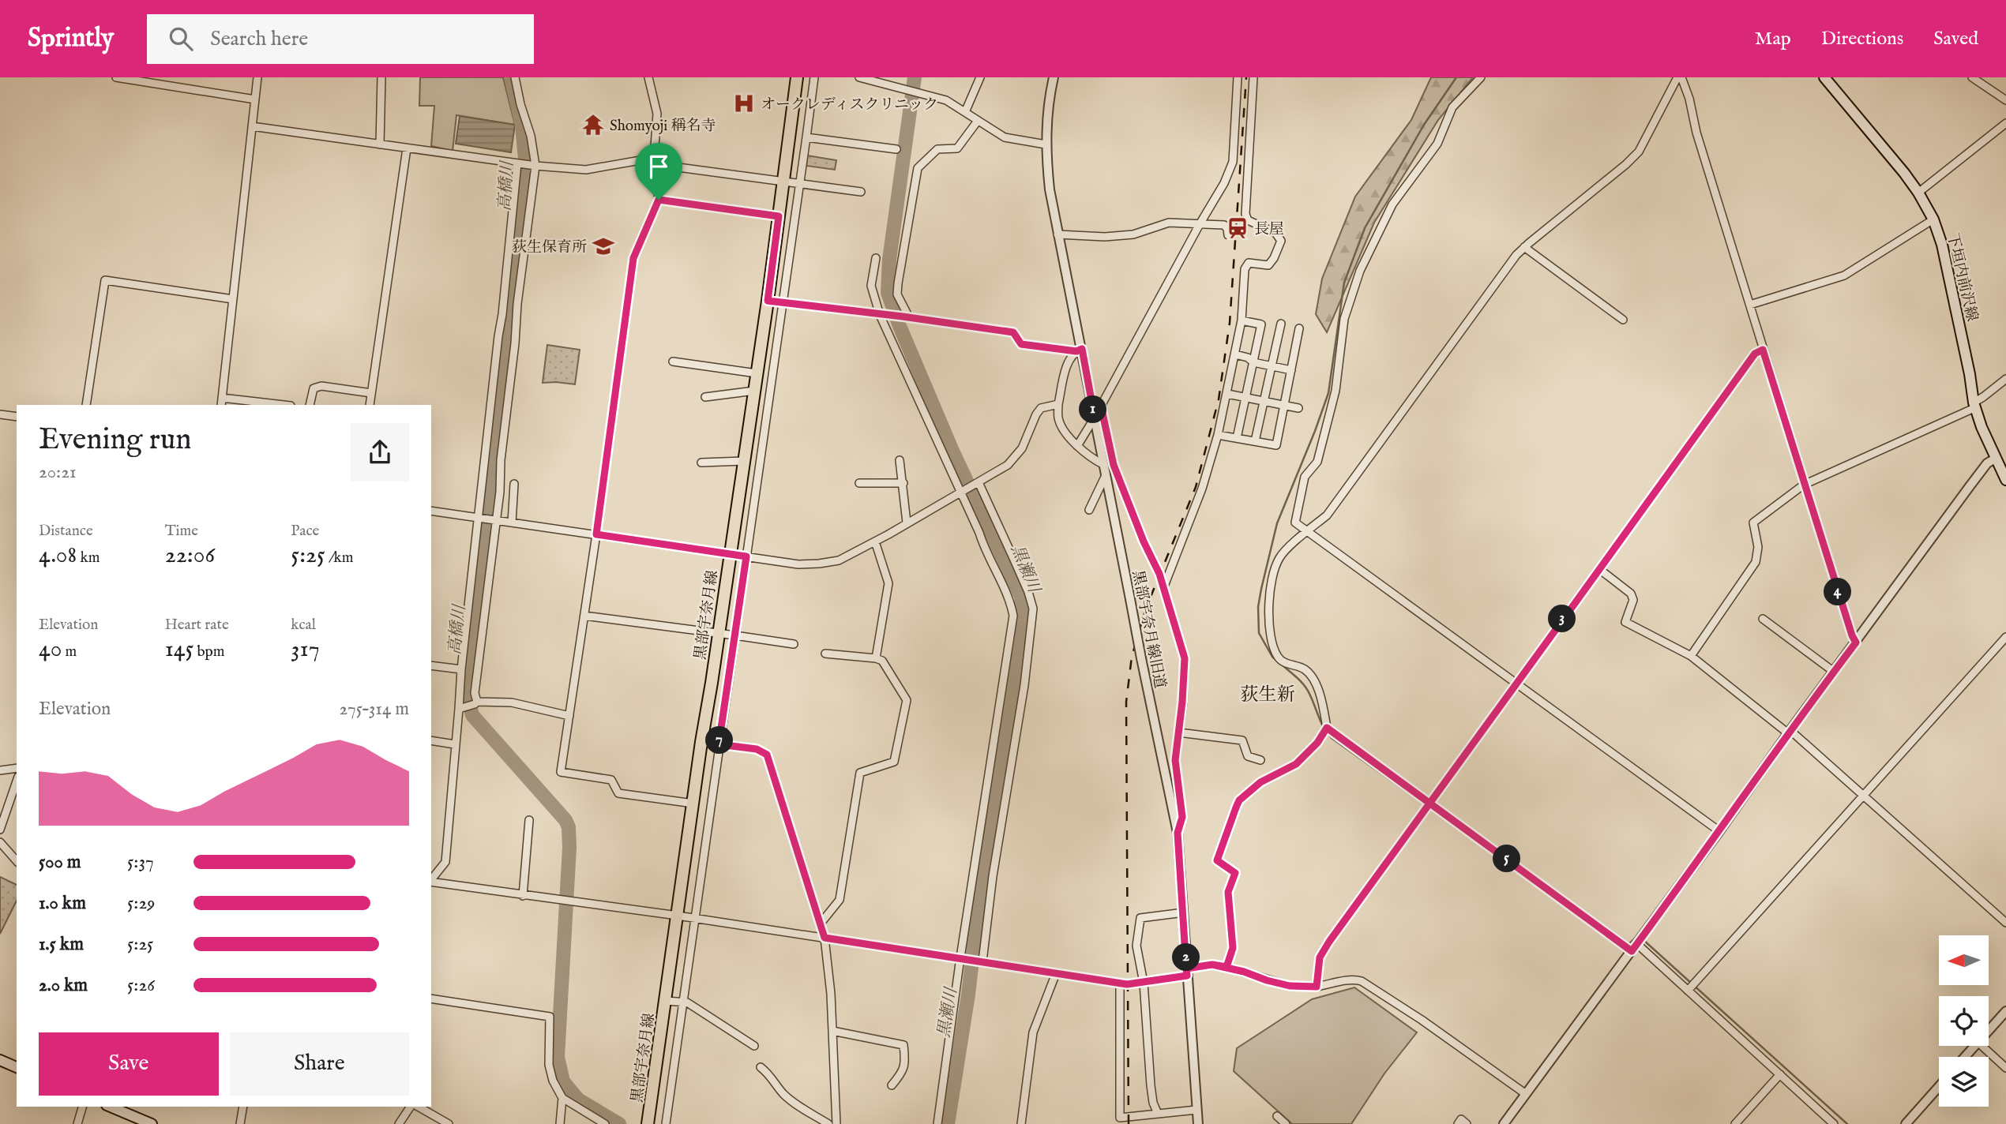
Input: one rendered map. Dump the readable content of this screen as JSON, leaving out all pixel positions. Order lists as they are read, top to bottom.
{
  "streets": {
    "main road": ["下垣内前沢線", "黒部宇奈月線"],
    "street": ["黒部宇奈月線旧道"]
  },
  "districts": ["荻生新"],
  "water": ["高橋川", "黒瀬川"],
  "places": {
    "hospital": ["オークレディスクリニック"],
    "temple": ["Shomyoji 稱名寺"],
    "station": ["長屋"],
    "school or university": ["荻生保育所"]
  },
  "north": "left",
  "page": {
    "header": "Sprintly",
    "search": "Search here",
    "nav": ["Map", "Directions", "Saved"],
    "pins": [
      "1",
      "4",
      "3",
      "7",
      "5",
      "2"
    ],
    "heading": ["Evening run", "20:21"],
    "stats": [
      ["Distance", "4.08 km"],
      ["Time", "22:06"],
      ["Pace", "5:25 /km"],
      ["Elevation", "40 m"],
      ["Heart rate", "145 bpm"],
      ["kcal", "317"]
    ],
    "chart": ["Elevation", "275–314 m"],
    "list": [
      {
        "name": "500 m",
        "note": "5:37"
      },
      {
        "name": "1.0 km",
        "note": "5:29"
      },
      {
        "name": "1.5 km",
        "note": "5:25"
      },
      {
        "name": "2.0 km",
        "note": "5:26"
      }
    ],
    "buttons": ["Save", "Share"]
  }
}
